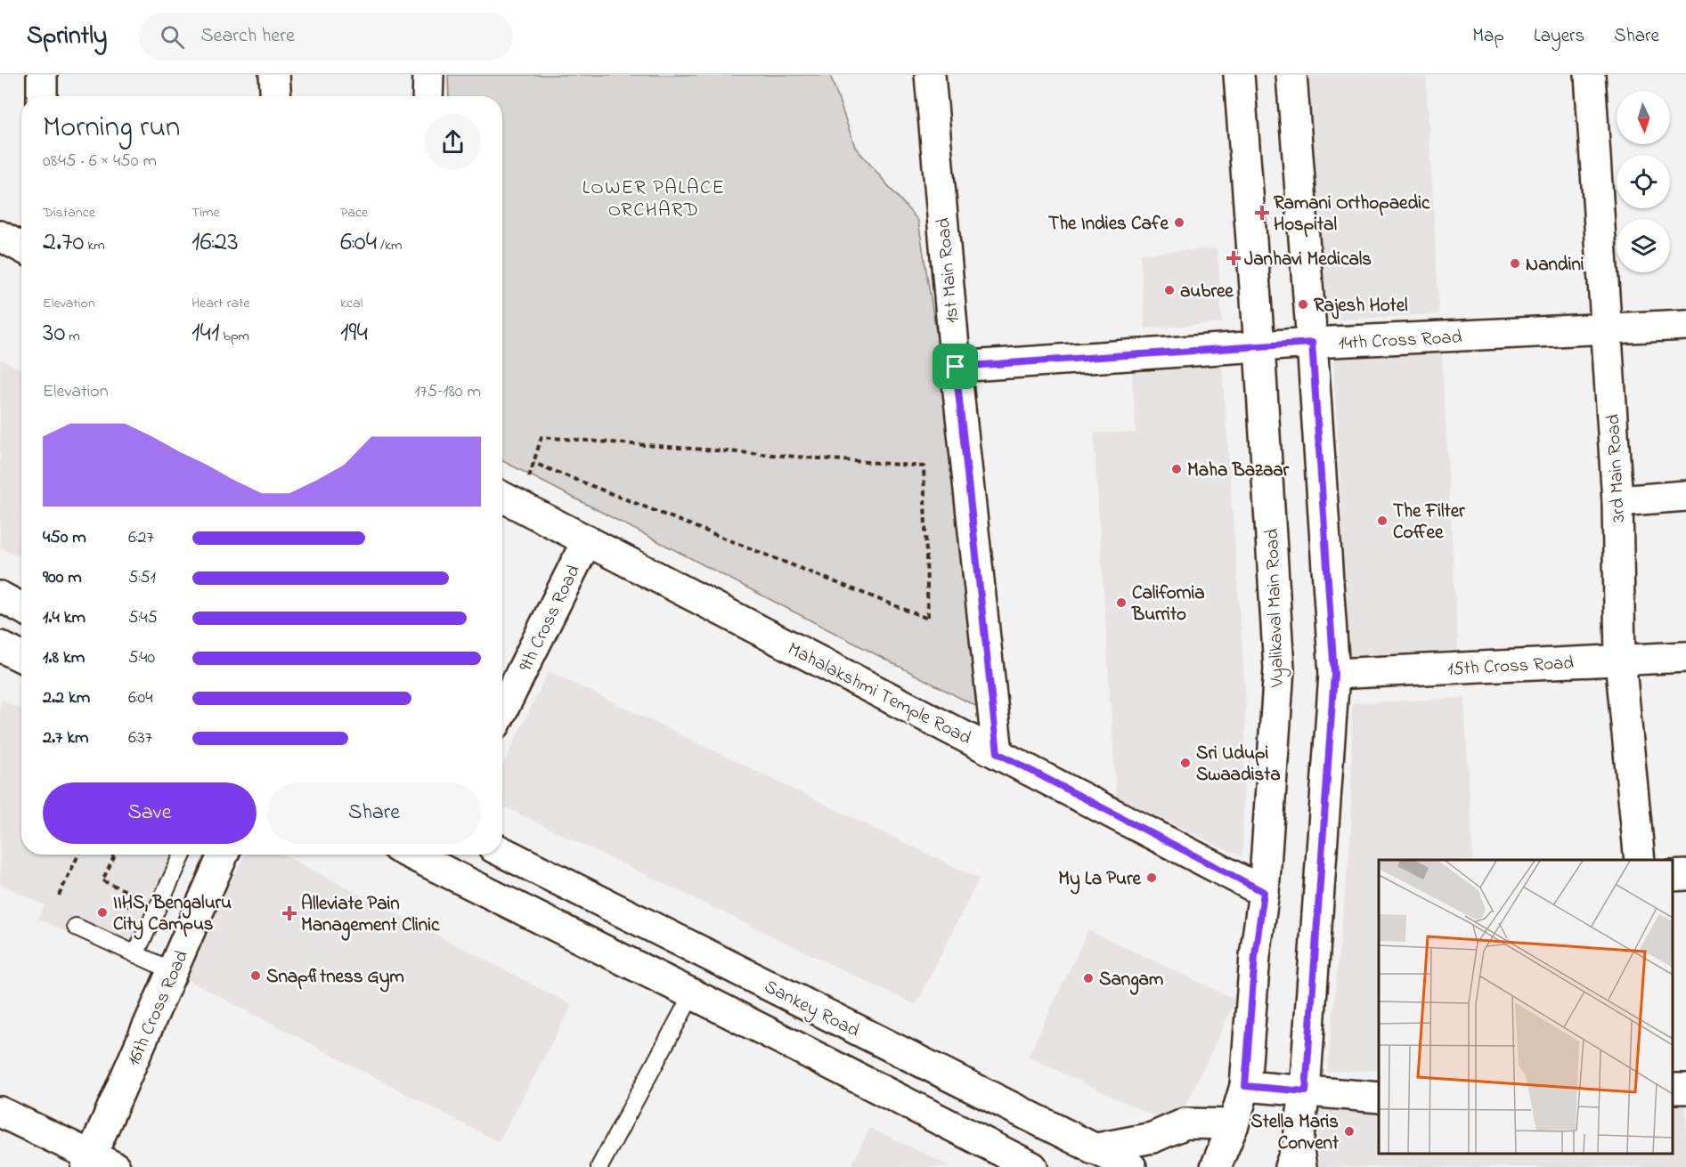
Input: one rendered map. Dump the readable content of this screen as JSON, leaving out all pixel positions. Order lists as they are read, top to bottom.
{
  "streets": {
    "street": [
      "1st Main Road",
      "14th Cross Road",
      "3rd Main Road",
      "Vyalikaval Main Road",
      "9th Cross Road",
      "15th Cross Road",
      "Mahalakshmi Temple Road",
      "16th Cross Road",
      "Sankey Road"
    ]
  },
  "crossings": [
    ["1st Main Road", "14th Cross Road"],
    ["1st Main Road", "Mahalakshmi Temple Road"],
    ["14th Cross Road", "3rd Main Road"],
    ["14th Cross Road", "Vyalikaval Main Road"],
    ["3rd Main Road", "15th Cross Road"],
    ["Vyalikaval Main Road", "Mahalakshmi Temple Road"],
    ["9th Cross Road", "Mahalakshmi Temple Road"]
  ],
  "districts": ["LOWER PALACE ORCHARD"],
  "places": {
    "health": ["Ramani Orthopaedic Hospital", "Janhavi Medicals", "Alleviate Pain Management Clinic"],
    "other": [
      "The Indies Cafe",
      "Nandini",
      "aubree",
      "Rajesh Hotel",
      "Maha Bazaar",
      "The Filter Coffee",
      "California Burrito",
      "Sri Udupi Swaadista",
      "My La Pure",
      "IIHS, Bengaluru City Campus",
      "Snapfitness Gym",
      "Sangam",
      "Stella Maris Convent"
    ]
  },
  "north": "bottom",
  "page": {
    "header": "Sprintly",
    "search": "Search here",
    "nav": ["Map", "Layers", "Share"],
    "heading": ["Morning run", "08:45 · 6 × 450 m"],
    "stats": [
      ["Distance", "2.70 km"],
      ["Time", "16:23"],
      ["Pace", "6:04 /km"],
      ["Elevation", "30 m"],
      ["Heart rate", "141 bpm"],
      ["kcal", "194"]
    ],
    "chart": ["Elevation", "175–180 m"],
    "list": [
      {
        "name": "450 m",
        "note": "6:27"
      },
      {
        "name": "900 m",
        "note": "5:51"
      },
      {
        "name": "1.4 km",
        "note": "5:45"
      },
      {
        "name": "1.8 km",
        "note": "5:40"
      },
      {
        "name": "2.2 km",
        "note": "6:04"
      },
      {
        "name": "2.7 km",
        "note": "6:37"
      }
    ],
    "buttons": ["Save", "Share"]
  }
}
